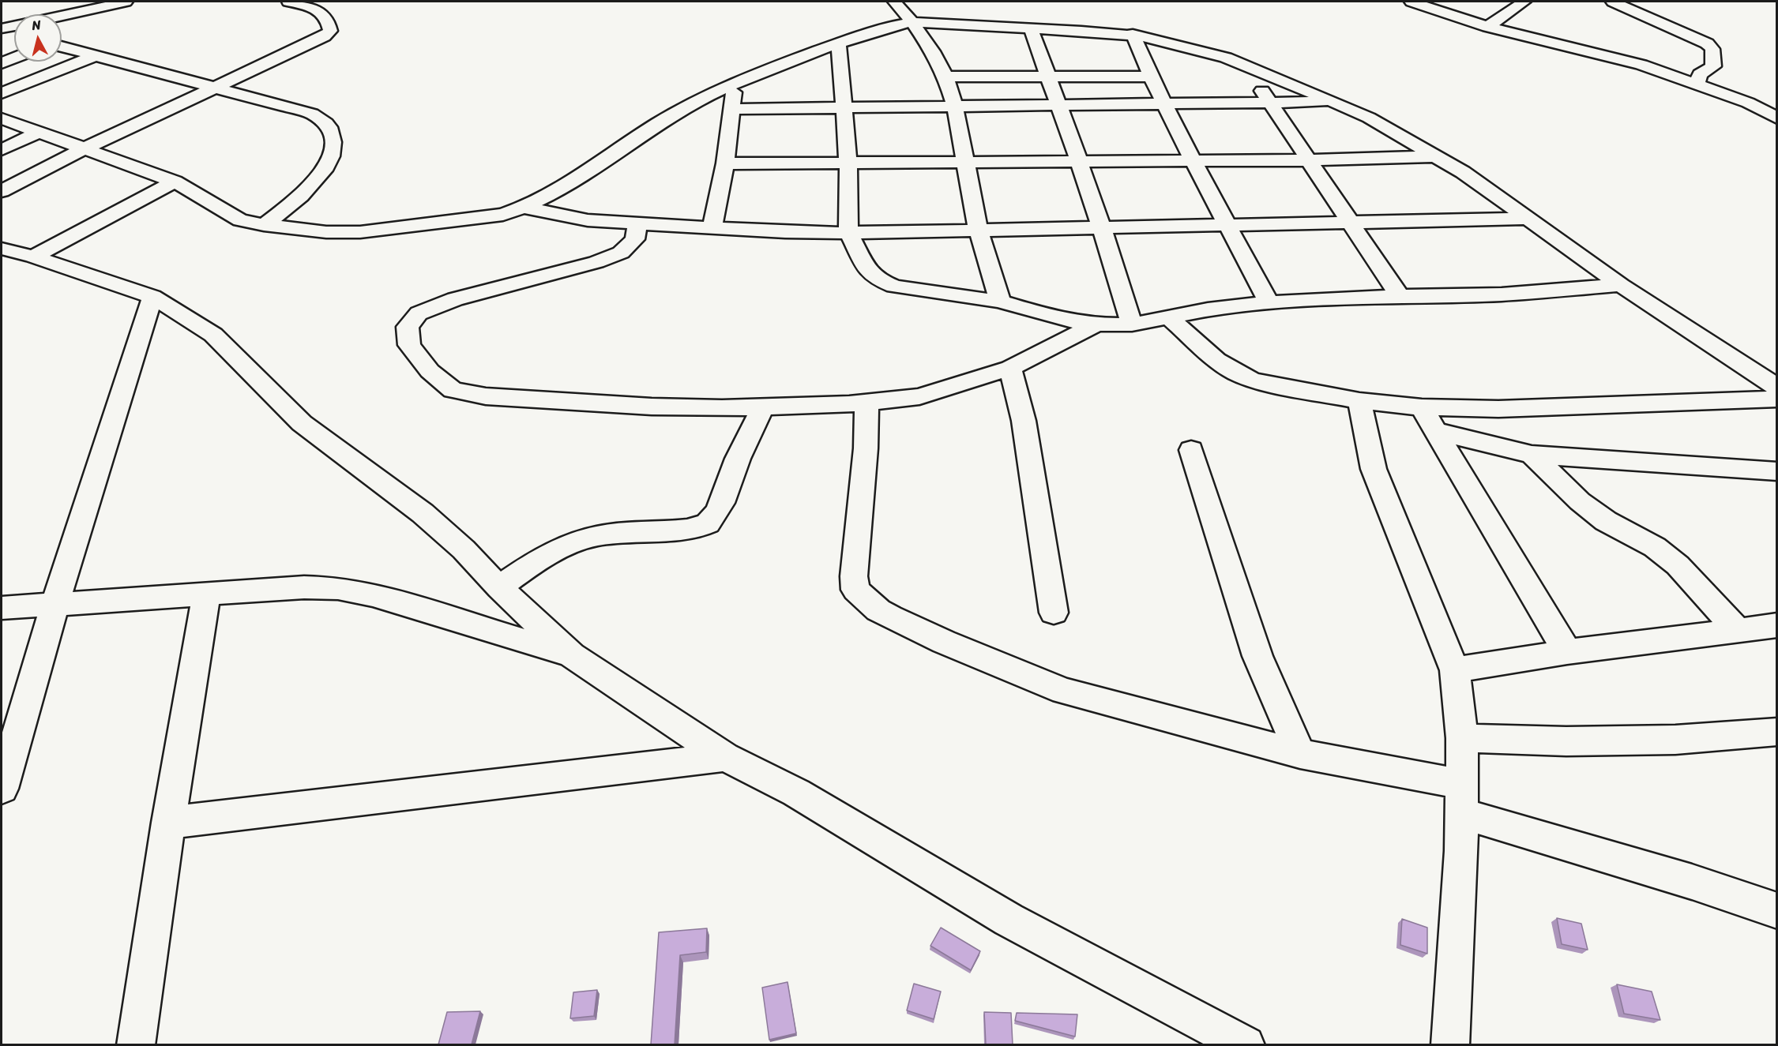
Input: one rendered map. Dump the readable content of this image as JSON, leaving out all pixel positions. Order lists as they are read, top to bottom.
{
  "north": "top"
}
